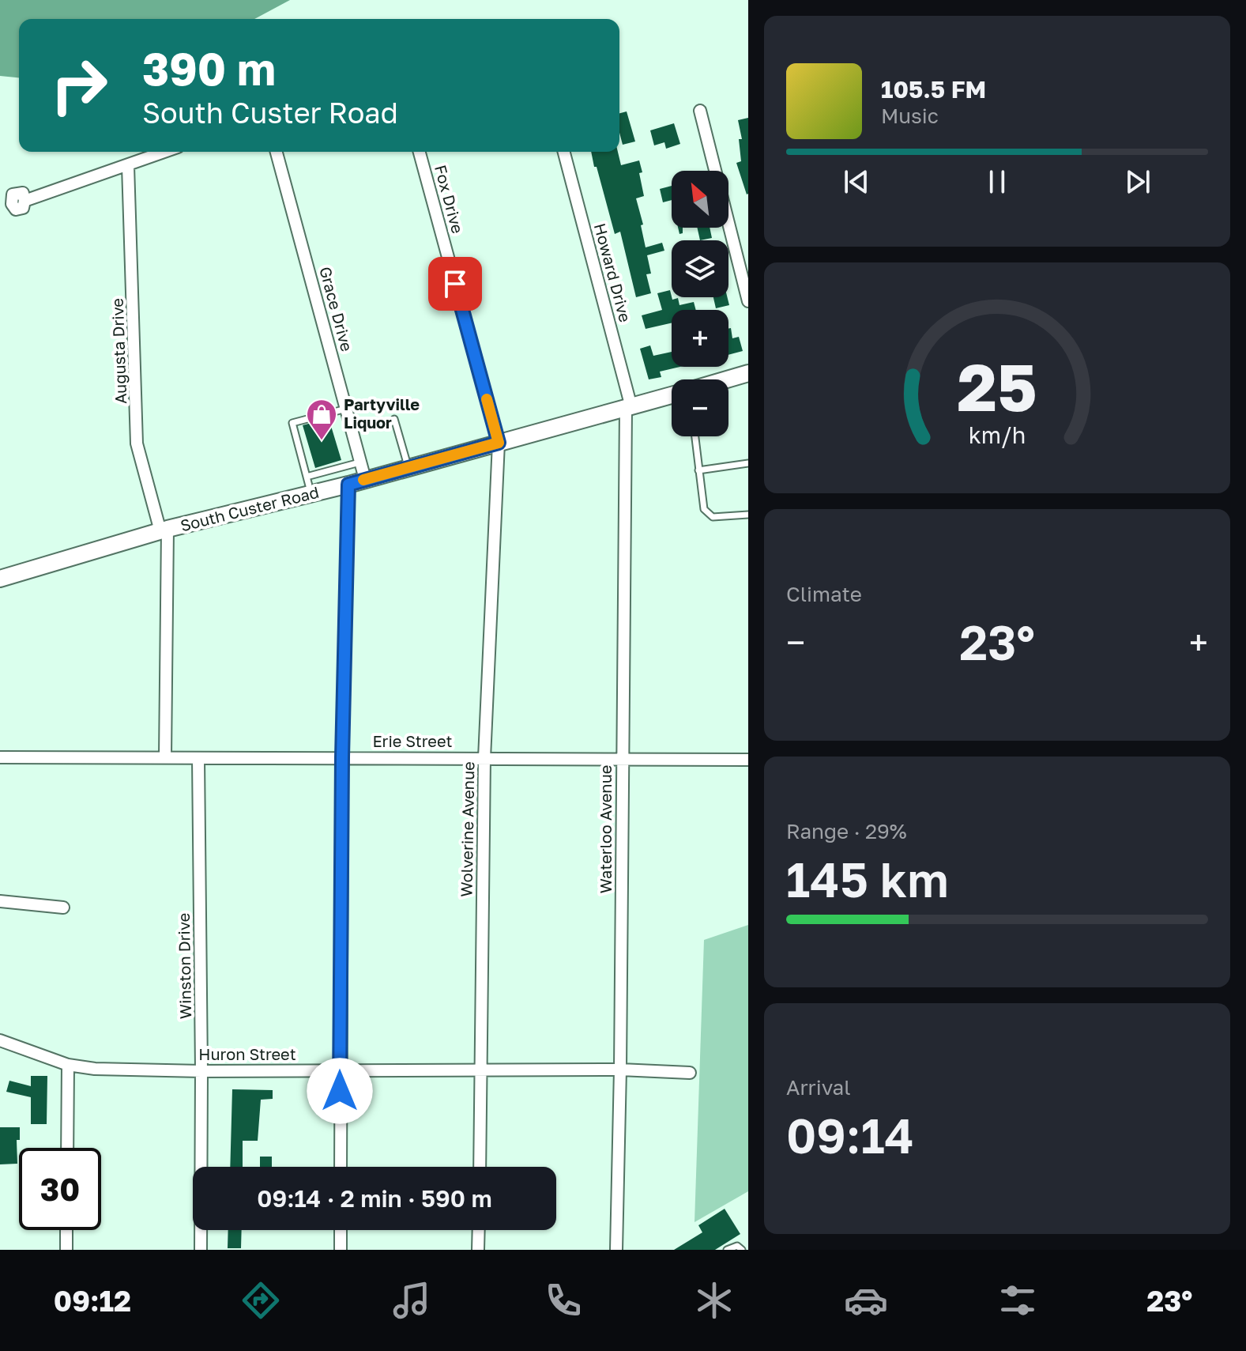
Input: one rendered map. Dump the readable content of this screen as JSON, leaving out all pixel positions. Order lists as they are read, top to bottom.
{
  "streets": {
    "main road": ["South Custer Road"],
    "street": [
      "Fox Drive",
      "Howard Drive",
      "Grace Drive",
      "Augusta Drive",
      "Erie Street",
      "Wolverine Avenue",
      "Waterloo Avenue",
      "Winston Drive",
      "Huron Street"
    ]
  },
  "crossings": [
    ["Fox Drive", "South Custer Road"],
    ["Fox Drive", "Wolverine Avenue"],
    ["Howard Drive", "South Custer Road"],
    ["Howard Drive", "Waterloo Avenue"],
    ["Grace Drive", "South Custer Road"],
    ["Augusta Drive", "South Custer Road"],
    ["South Custer Road", "Wolverine Avenue"],
    ["South Custer Road", "Waterloo Avenue"],
    ["Erie Street", "Wolverine Avenue"],
    ["Erie Street", "Waterloo Avenue"],
    ["Erie Street", "Winston Drive"],
    ["Wolverine Avenue", "Huron Street"],
    ["Waterloo Avenue", "Huron Street"],
    ["Winston Drive", "Huron Street"]
  ],
  "places": {
    "shop": ["Partyville Liquor"]
  },
  "north": "top left",
  "page": {
    "turn": ["390 m", "South Custer Road"],
    "song": ["105.5 FM", "Music"],
    "map_buttons": ["+", "−"],
    "tile": [
      "Climate",
      ["Range · 29%", "145 km"],
      ["Arrival", "09:14"]
    ],
    "heat": ["−", "23°", "+"],
    "limit": "30",
    "trip": "09:14 · 2 min · 590 m",
    "tabs": ["09:12", "23°"],
    "gauge": ["25", "km/h"]
  }
}
